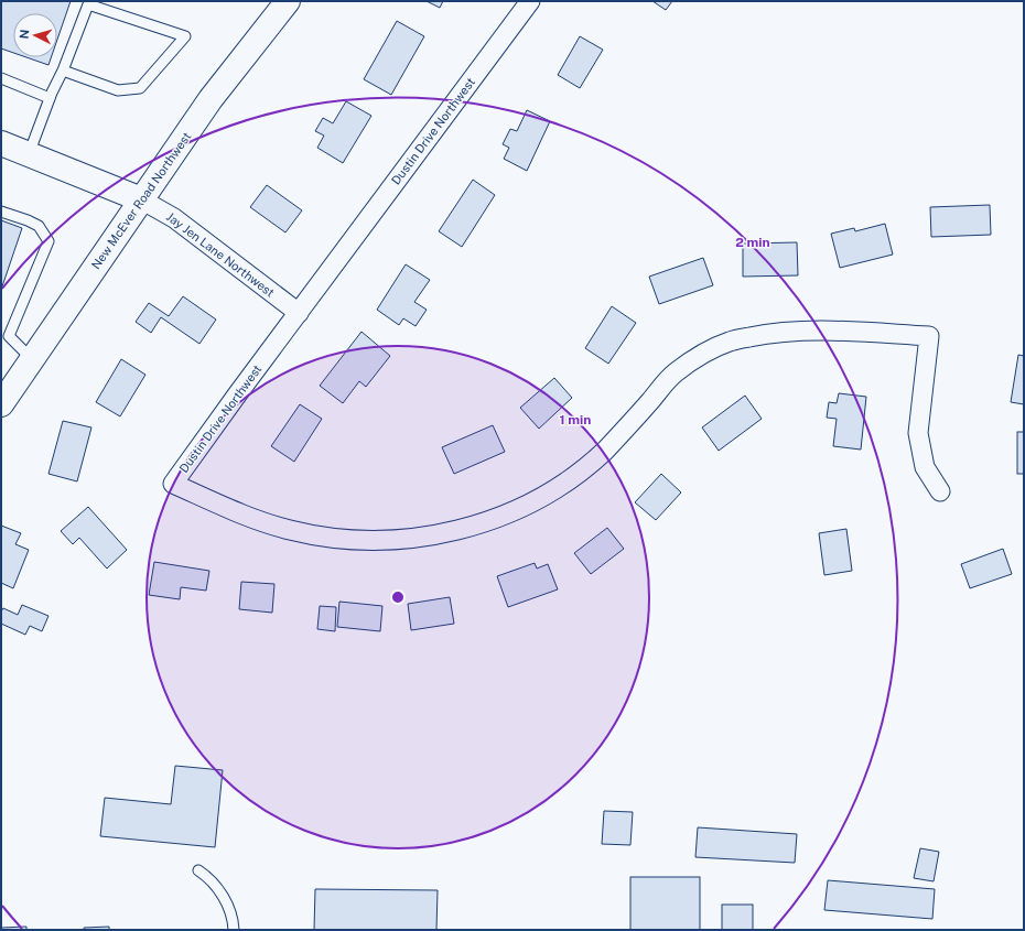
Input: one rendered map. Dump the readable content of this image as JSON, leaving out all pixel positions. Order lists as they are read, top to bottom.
{
  "streets": {
    "street": ["Dustin Drive Northwest", "New McEver Road Northwest", "Jay Jen Lane Northwest"]
  },
  "crossings": [
    ["Dustin Drive Northwest", "Jay Jen Lane Northwest"],
    ["New McEver Road Northwest", "Jay Jen Lane Northwest"]
  ],
  "north": "left",
  "rings": ["2 min", "1 min"]
}
